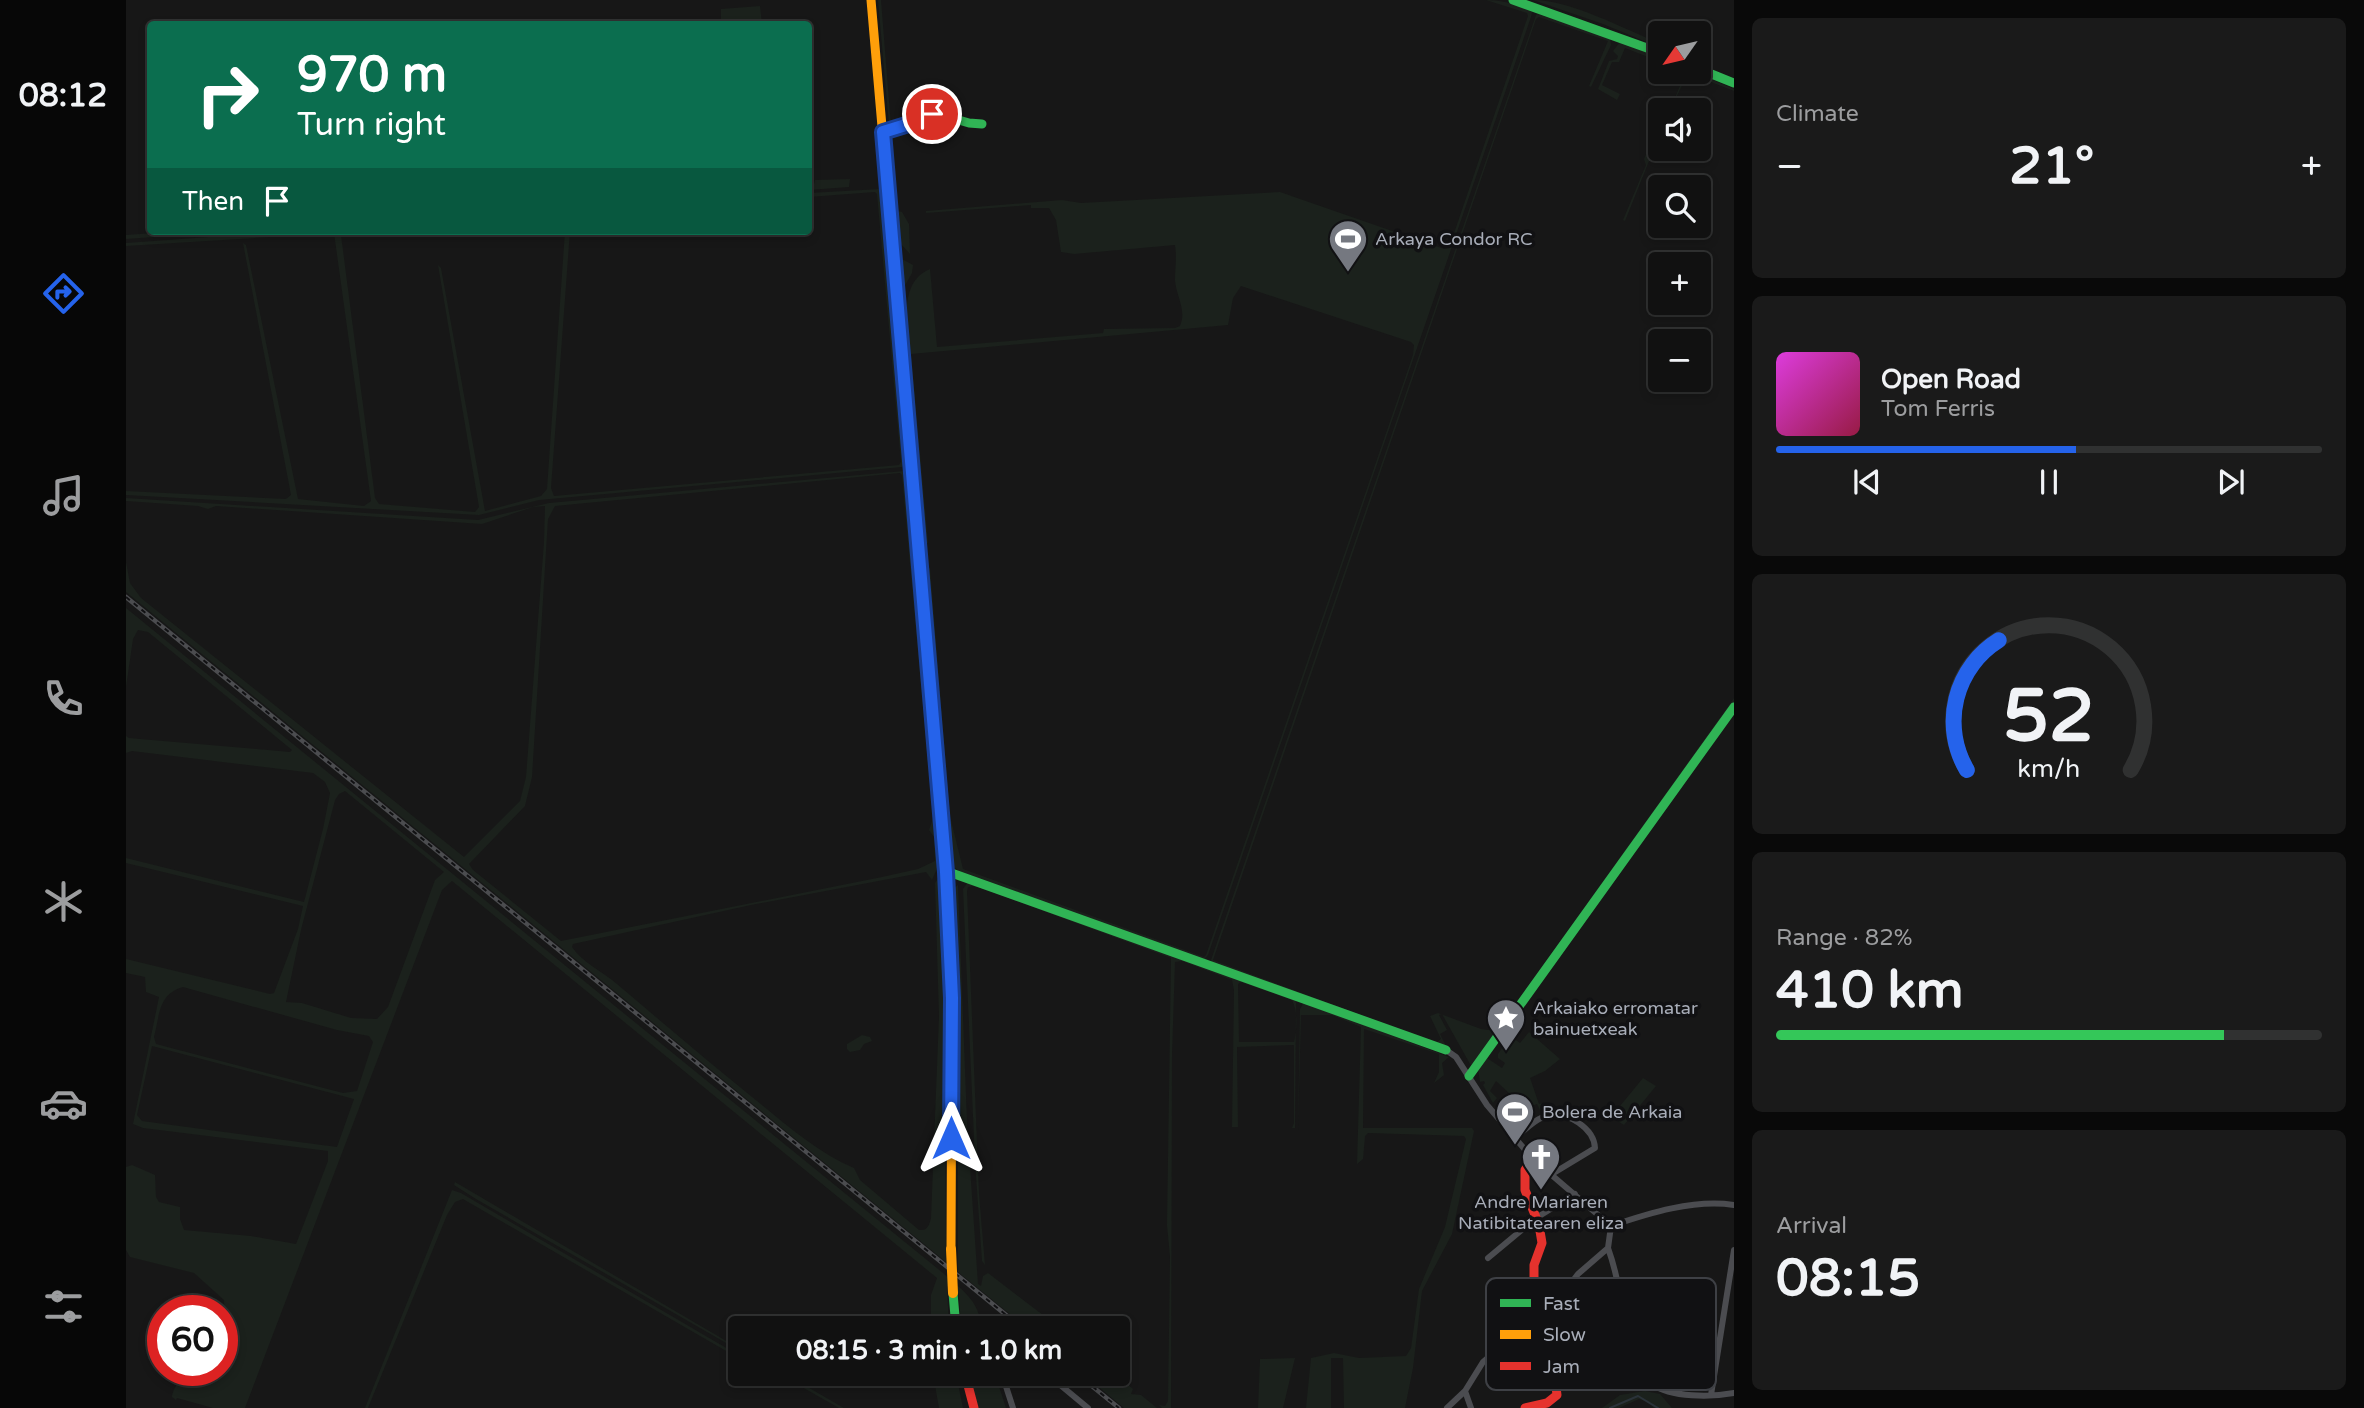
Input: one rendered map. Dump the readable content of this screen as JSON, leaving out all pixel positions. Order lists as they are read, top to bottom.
{
  "places": {
    "sports": ["Arkaya Condor RC", "Bolera de Arkaia"],
    "place": ["Arkaiako erromatar bainuetxeak"],
    "church": ["Andre Mariaren Natibitatearen eliza"]
  },
  "legend": ["Fast", "Slow", "Jam"],
  "north": "bottom left",
  "page": {
    "tabs": "08:12",
    "tile": [
      "Climate",
      ["Range · 82%", "410 km"],
      ["Arrival", "08:15"]
    ],
    "map_buttons": ["+", "−"],
    "turn": ["970 m", "Turn right"],
    "heat": ["−", "21°", "+"],
    "then": "Then",
    "song": ["Open Road", "Tom Ferris"],
    "limit": "60",
    "trip": "08:15 · 3 min · 1.0 km",
    "gauge": ["52", "km/h"]
  }
}
